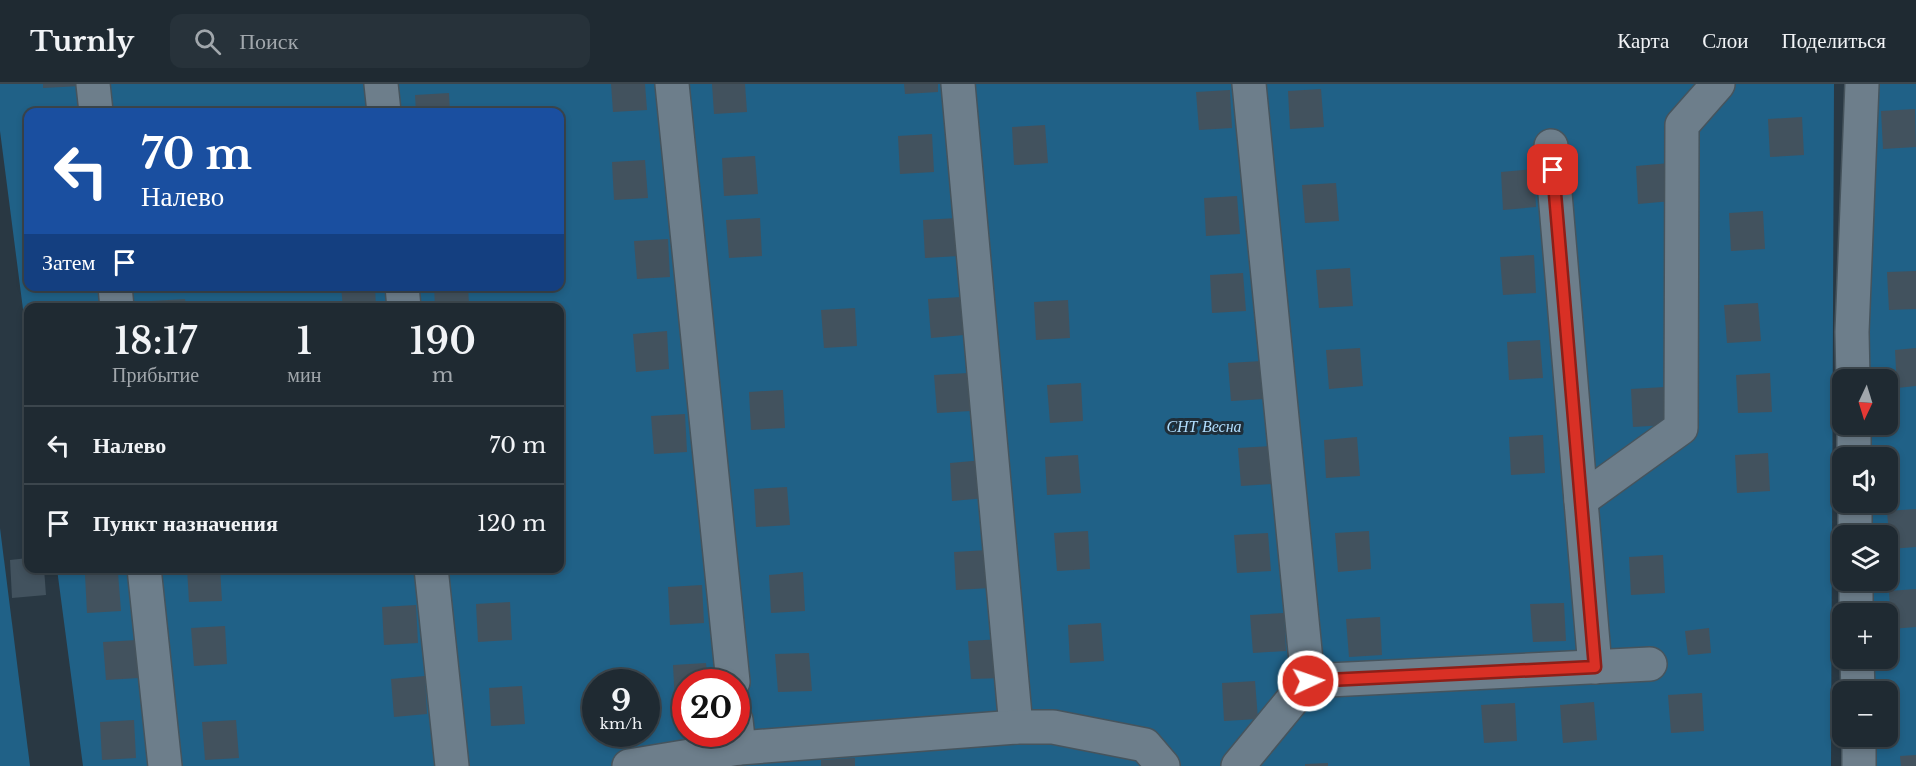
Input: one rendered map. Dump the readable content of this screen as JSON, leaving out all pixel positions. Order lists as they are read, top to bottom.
{
  "parks": ["СНТ Весна"],
  "north": "bottom",
  "page": {
    "header": "Turnly",
    "search": "Поиск",
    "nav": ["Карта", "Слои", "Поделиться"],
    "turn": ["70 m", "Налево"],
    "then": "Затем",
    "eta": [
      "18:17",
      "Прибытие",
      "1",
      "мин",
      "190",
      "m"
    ],
    "map_buttons": ["+", "−"],
    "list": [
      {
        "name": "Налево",
        "value": "70 m"
      },
      {
        "name": "Пункт назначения",
        "value": "120 m"
      }
    ],
    "speed": "9 km/h",
    "limit": "20"
  }
}
